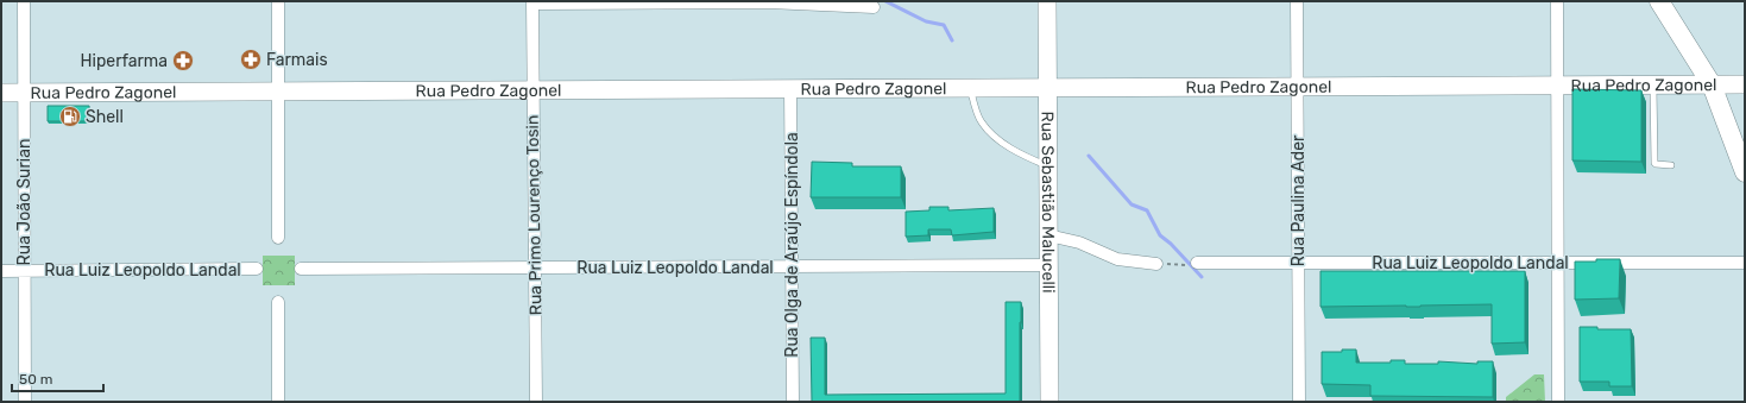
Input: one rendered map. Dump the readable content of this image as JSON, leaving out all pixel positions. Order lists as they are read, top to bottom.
{
  "streets": {
    "street": [
      "Rua Pedro Zagonel",
      "Rua Sebastião Malucelli",
      "Rua Paulina Ader",
      "Rua João Surian",
      "Rua Primo Lourenço Tosin",
      "Rua Olga de Araújo Espíndola",
      "Rua Luiz Leopoldo Landal"
    ]
  },
  "crossings": [
    ["Rua Pedro Zagonel", "Rua Sebastião Malucelli"],
    ["Rua Pedro Zagonel", "Rua Paulina Ader"],
    ["Rua Pedro Zagonel", "Rua João Surian"],
    ["Rua Pedro Zagonel", "Rua Primo Lourenço Tosin"],
    ["Rua Pedro Zagonel", "Rua Olga de Araújo Espíndola"],
    ["Rua Sebastião Malucelli", "Rua Luiz Leopoldo Landal"],
    ["Rua Paulina Ader", "Rua Luiz Leopoldo Landal"],
    ["Rua João Surian", "Rua Luiz Leopoldo Landal"],
    ["Rua Primo Lourenço Tosin", "Rua Luiz Leopoldo Landal"],
    ["Rua Olga de Araújo Espíndola", "Rua Luiz Leopoldo Landal"]
  ],
  "places": {
    "pharmacy": ["Farmais", "Hiperfarma"],
    "fuel station": ["Shell"]
  },
  "scale_bar": "50 m"
}
